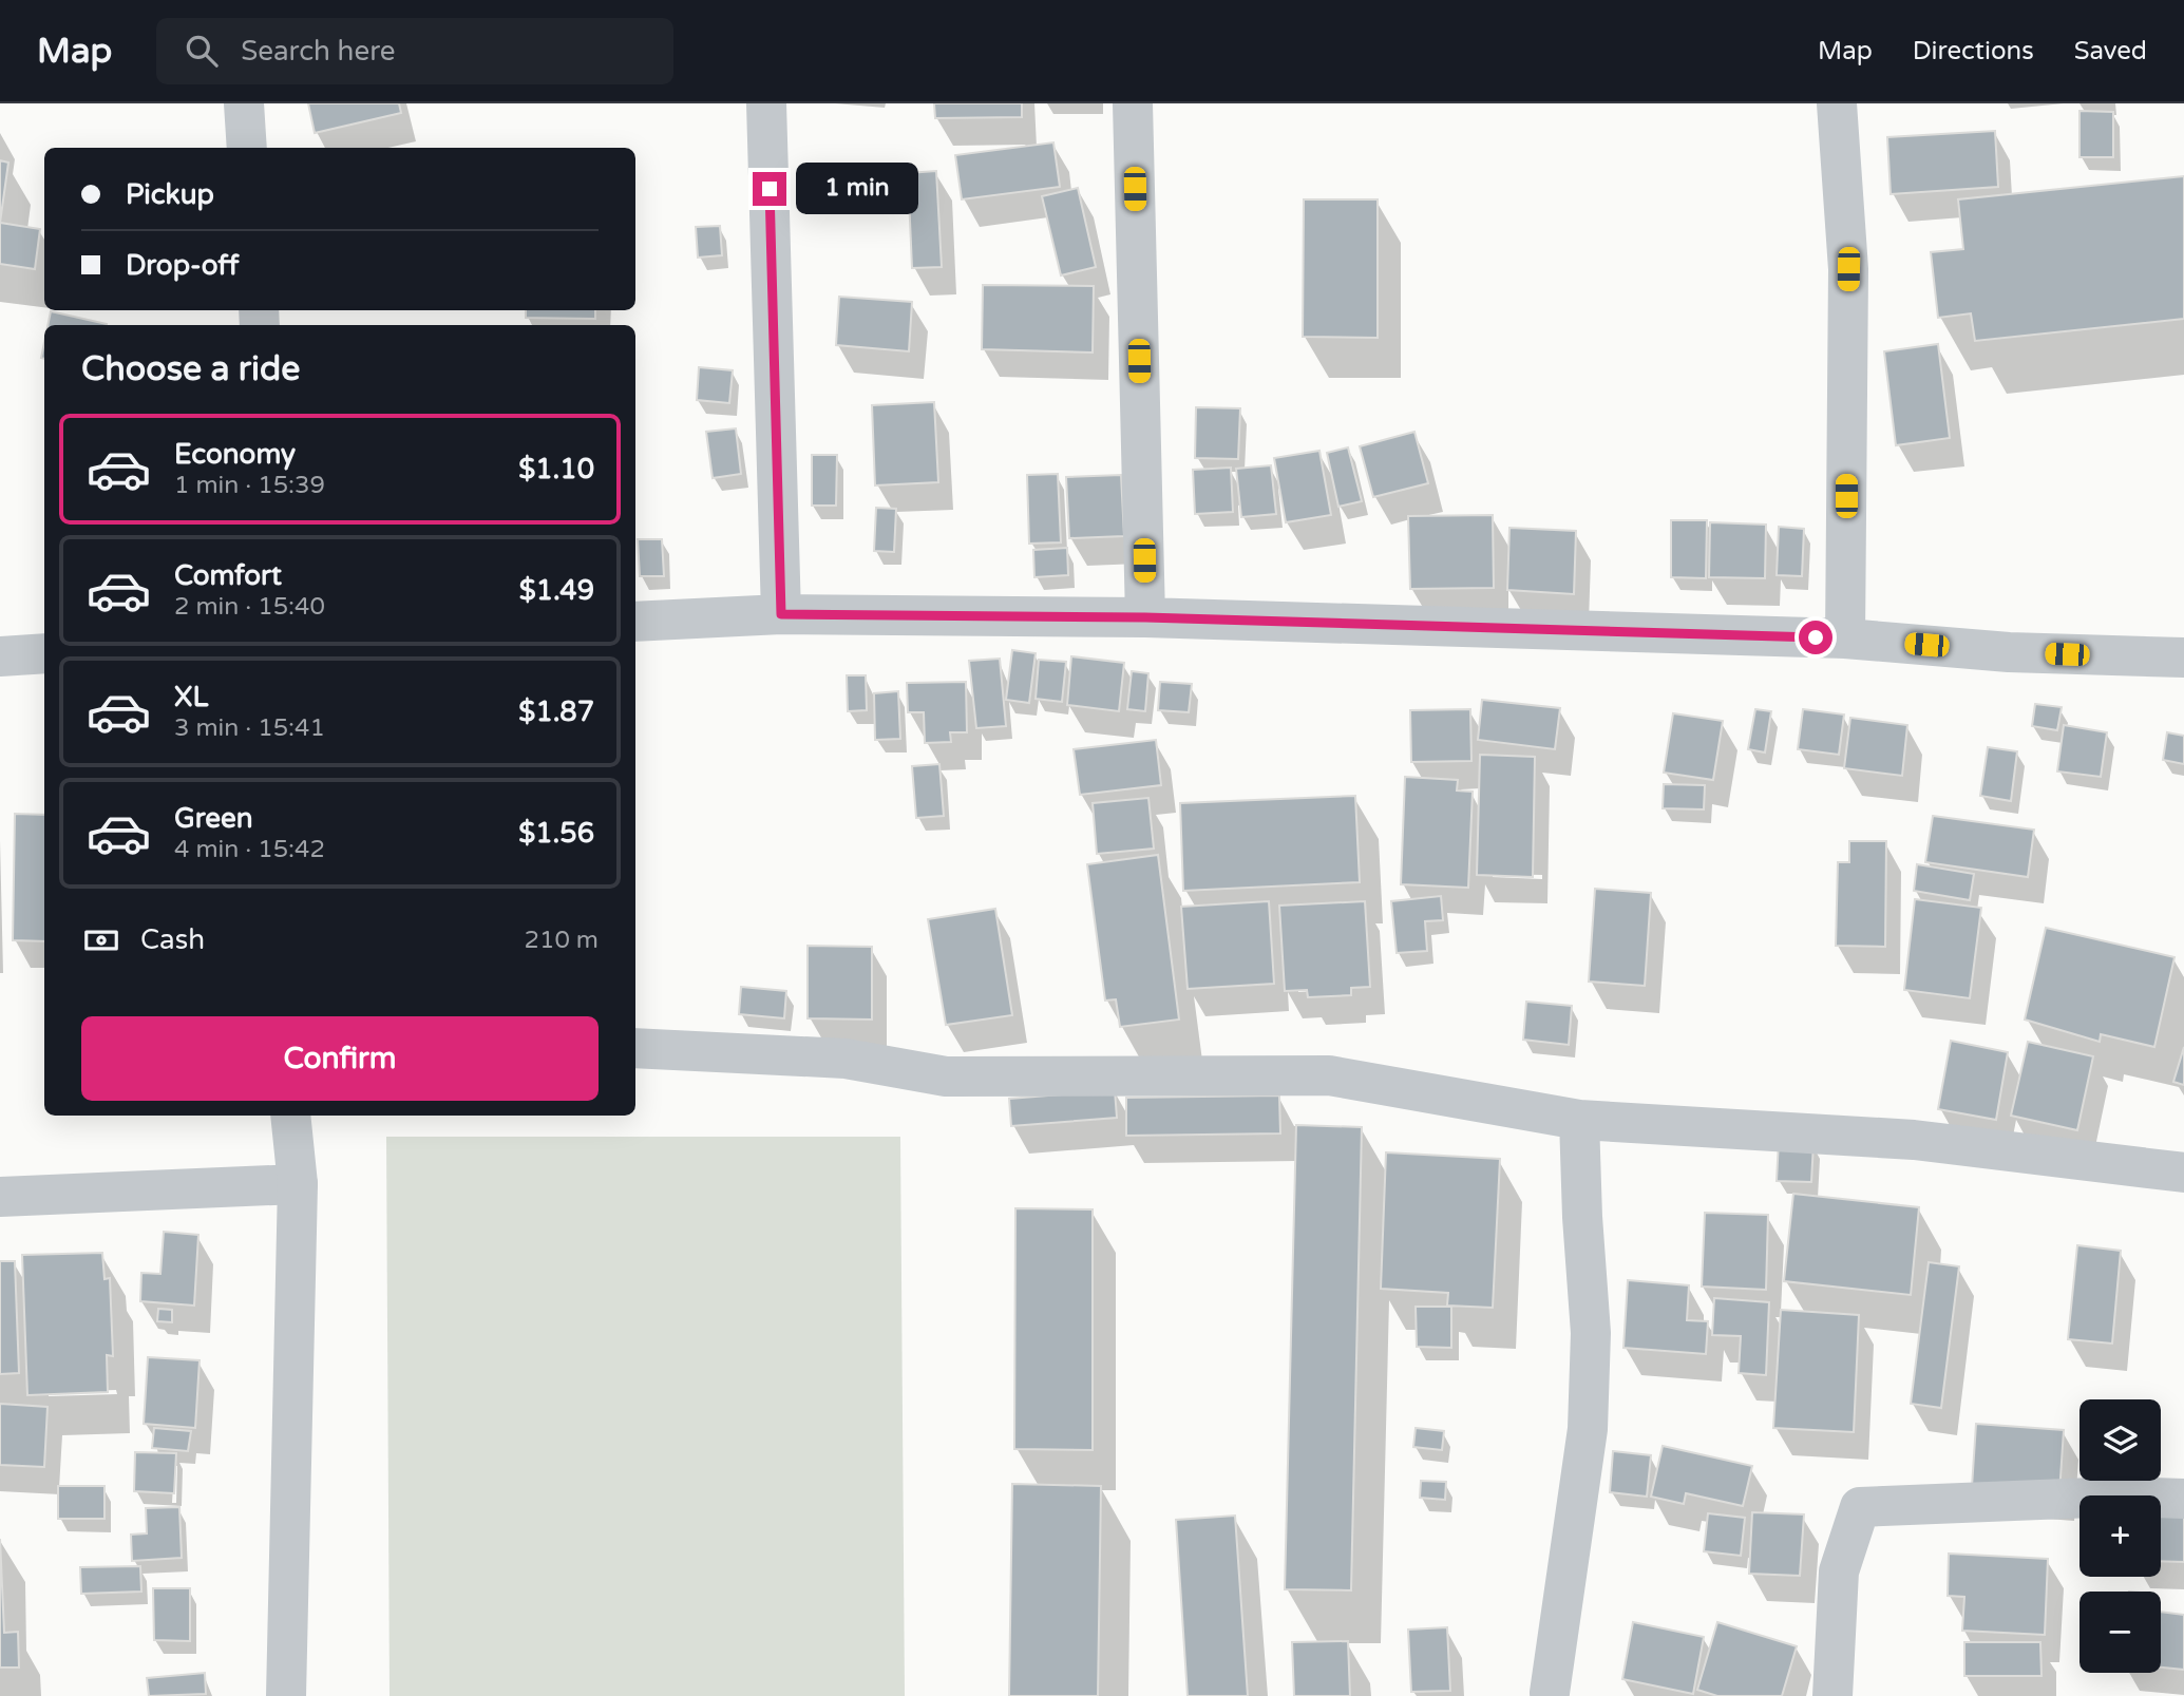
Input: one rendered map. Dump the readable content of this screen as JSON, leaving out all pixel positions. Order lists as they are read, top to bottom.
{
  "page": {
    "header": "Map",
    "search": "Search here",
    "nav": ["Map", "Directions", "Saved"],
    "banner": ["Pickup", "Drop-off"],
    "bubble": "1 min",
    "heading": "Choose a ride",
    "list": [
      {
        "name": "Economy",
        "note": "1 min · 15:39",
        "value": "$1.10"
      },
      {
        "name": "Comfort",
        "note": "2 min · 15:40",
        "value": "$1.49"
      },
      {
        "name": "XL",
        "note": "3 min · 15:41",
        "value": "$1.87"
      },
      {
        "name": "Green",
        "note": "4 min · 15:42",
        "value": "$1.56"
      }
    ],
    "pay": ["Cash", "210 m"],
    "buttons": "Confirm",
    "map_buttons": ["+", "−"]
  }
}
